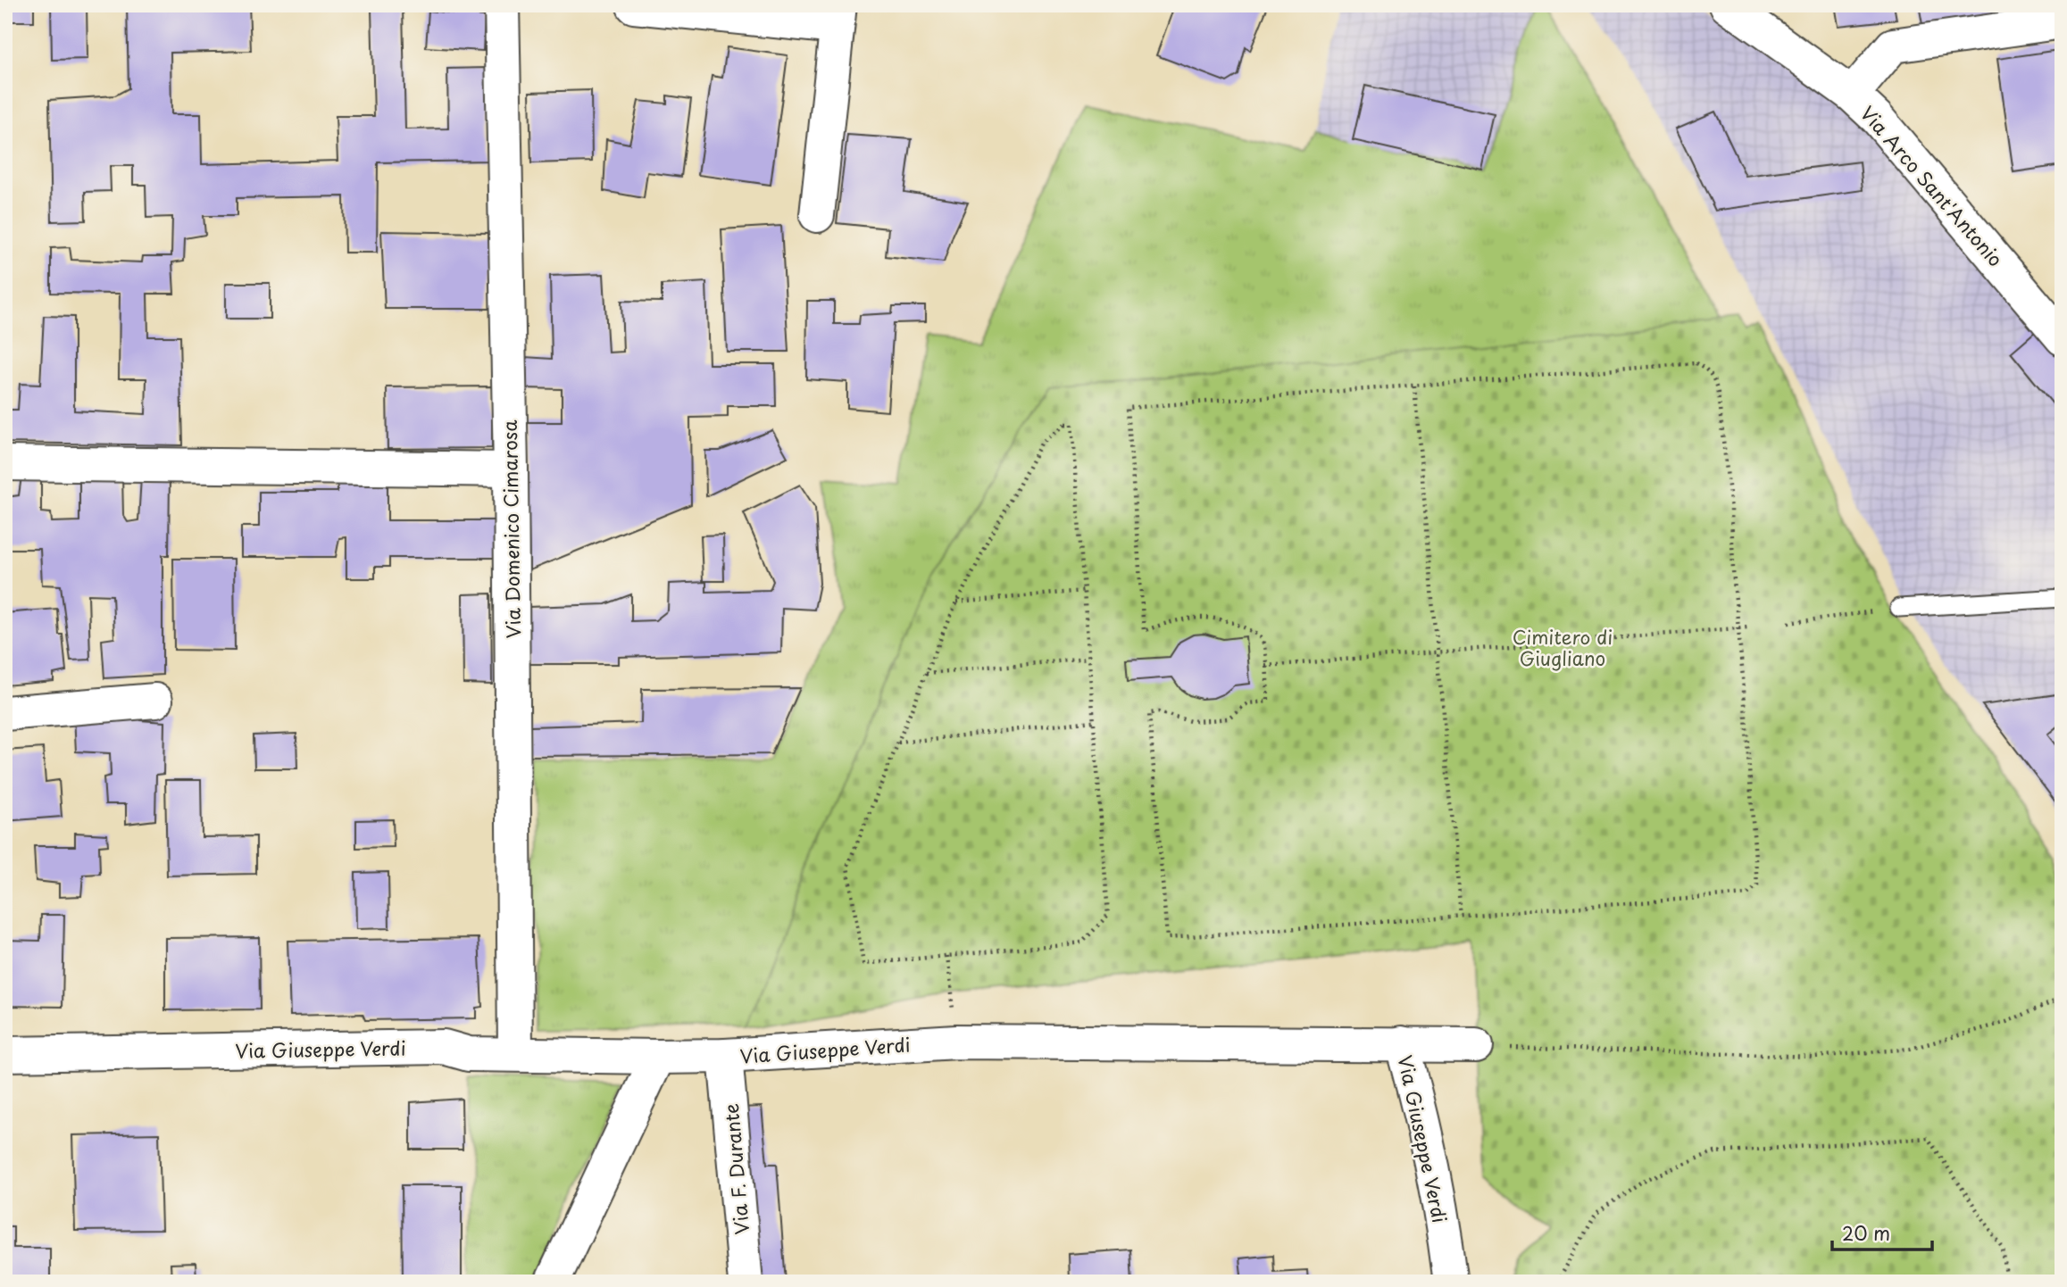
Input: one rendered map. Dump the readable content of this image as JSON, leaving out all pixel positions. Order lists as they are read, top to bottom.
{
  "streets": {
    "street": [
      "Via Arco Sant'Antonio",
      "Via Domenico Cimarosa",
      "Via Giuseppe Verdi",
      "Via F. Durante"
    ]
  },
  "crossings": [
    ["Via Domenico Cimarosa", "Via Giuseppe Verdi"],
    ["Via Giuseppe Verdi", "Via F. Durante"]
  ],
  "parks": ["Cimitero di Giugliano"],
  "scale_bar": "20 m"
}
